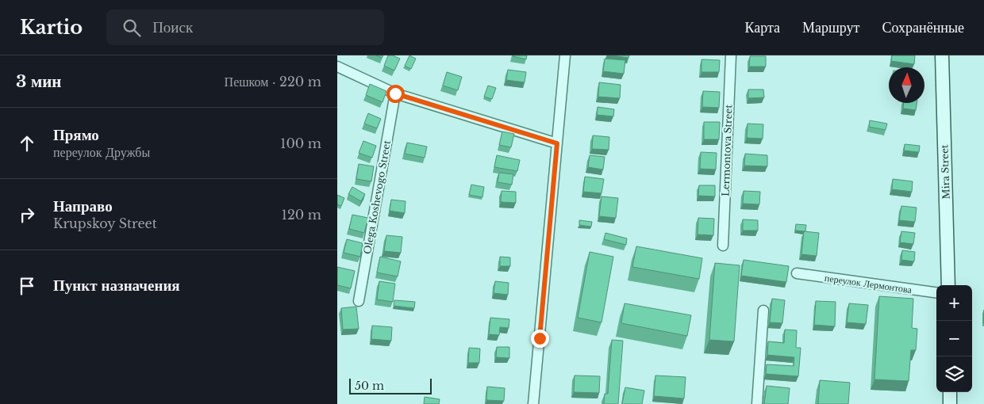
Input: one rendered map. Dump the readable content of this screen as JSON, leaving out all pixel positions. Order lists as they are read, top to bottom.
{
  "streets": {
    "main road": ["Mira Street"],
    "street": ["Lermontova Street", "Olega Koshevogo Street", "переулок Лермонтова"]
  },
  "scale_bar": "50 m",
  "north": "top",
  "page": {
    "header": "Kartio",
    "search": "Поиск",
    "nav": ["Карта", "Маршрут", "Сохранённые"],
    "heading": ["3 мин", "Пешком · 220 m"],
    "list": [
      ["Прямо", "переулок Дружбы", "100 m"],
      ["Направо", "Krupskoy Street", "120 m"],
      "Пункт назначения"
    ],
    "map_buttons": ["+", "−"],
    "scale": "50 m"
  }
}
